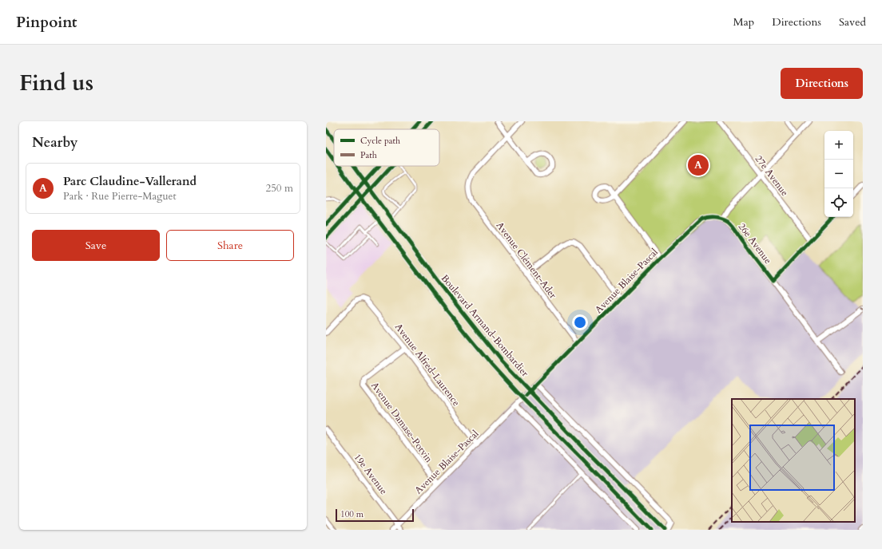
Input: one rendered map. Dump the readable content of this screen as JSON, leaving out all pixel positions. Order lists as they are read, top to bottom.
{
  "streets": {
    "street": [
      "27e Avenue",
      "26e Avenue",
      "Avenue Clément-Ader",
      "Avenue Blaise-Pascal",
      "Boulevard Armand-Bombardier",
      "Avenue Alfred-Laurence",
      "Avenue Damase-Potvin",
      "19e Avenue"
    ]
  },
  "crossings": [
    ["26e Avenue", "Avenue Blaise-Pascal"],
    ["Avenue Clément-Ader", "Avenue Blaise-Pascal"],
    ["Avenue Blaise-Pascal", "Boulevard Armand-Bombardier"],
    ["Avenue Blaise-Pascal", "Avenue Alfred-Laurence"],
    ["Avenue Blaise-Pascal", "Avenue Damase-Potvin"],
    ["Avenue Blaise-Pascal", "19e Avenue"],
    ["Avenue Alfred-Laurence", "Avenue Damase-Potvin"]
  ],
  "legend": ["Cycle path", "Path"],
  "scale_bar": "100 m",
  "page": {
    "header": "Pinpoint",
    "nav": ["Map", "Directions", "Saved"],
    "title": "Find us",
    "buttons": [
      "Directions",
      ["Save", "Share"]
    ],
    "heading": "Nearby",
    "map_buttons": ["+", "−"],
    "pins": "A",
    "list": [
      {
        "mark": "A",
        "name": "Parc Claudine-Vallerand",
        "note": "Park · Rue Pierre-Maguet",
        "value": "250 m"
      }
    ],
    "scale": "100 m"
  }
}
